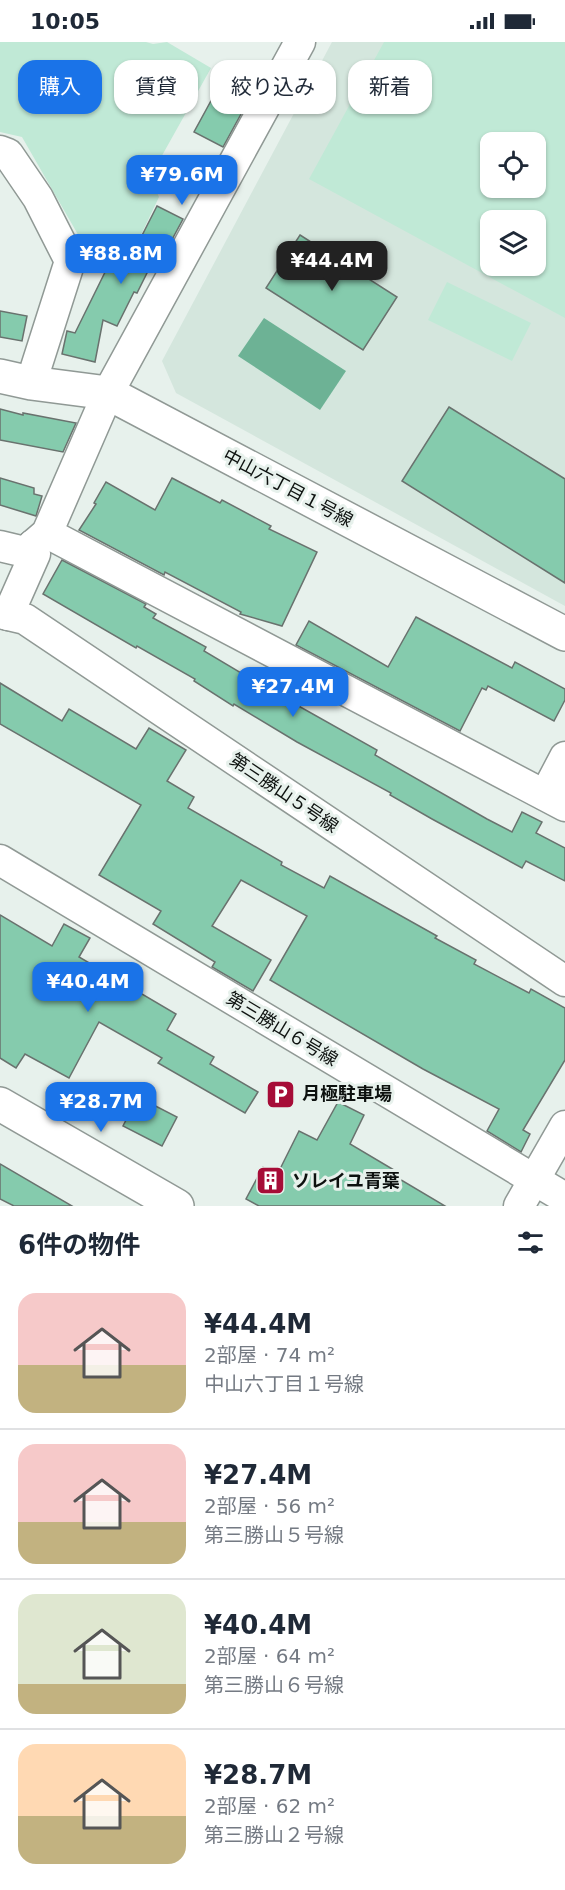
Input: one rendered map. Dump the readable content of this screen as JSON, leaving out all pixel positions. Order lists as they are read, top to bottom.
{
  "streets": {
    "street": ["中山六丁目１号線", "第三勝山５号線", "第三勝山６号線"]
  },
  "places": {
    "parking": ["月極駐車場"],
    "building": ["ソレイユ青葉"]
  },
  "page": {
    "status": "10:05",
    "chip": [
      "購入",
      "賃貸",
      "絞り込み",
      "新着"
    ],
    "price": [
      "¥79.6M",
      "¥88.8M",
      "¥44.4M",
      "¥27.4M",
      "¥40.4M",
      "¥28.7M"
    ],
    "heading": "6件の物件",
    "list": [
      {
        "name": "¥44.4M",
        "note": "2部屋 · 74 m² · 中山六丁目１号線"
      },
      {
        "name": "¥27.4M",
        "note": "2部屋 · 56 m² · 第三勝山５号線"
      },
      {
        "name": "¥40.4M",
        "note": "2部屋 · 64 m² · 第三勝山６号線"
      },
      {
        "name": "¥28.7M",
        "note": "2部屋 · 62 m² · 第三勝山２号線"
      }
    ]
  }
}
